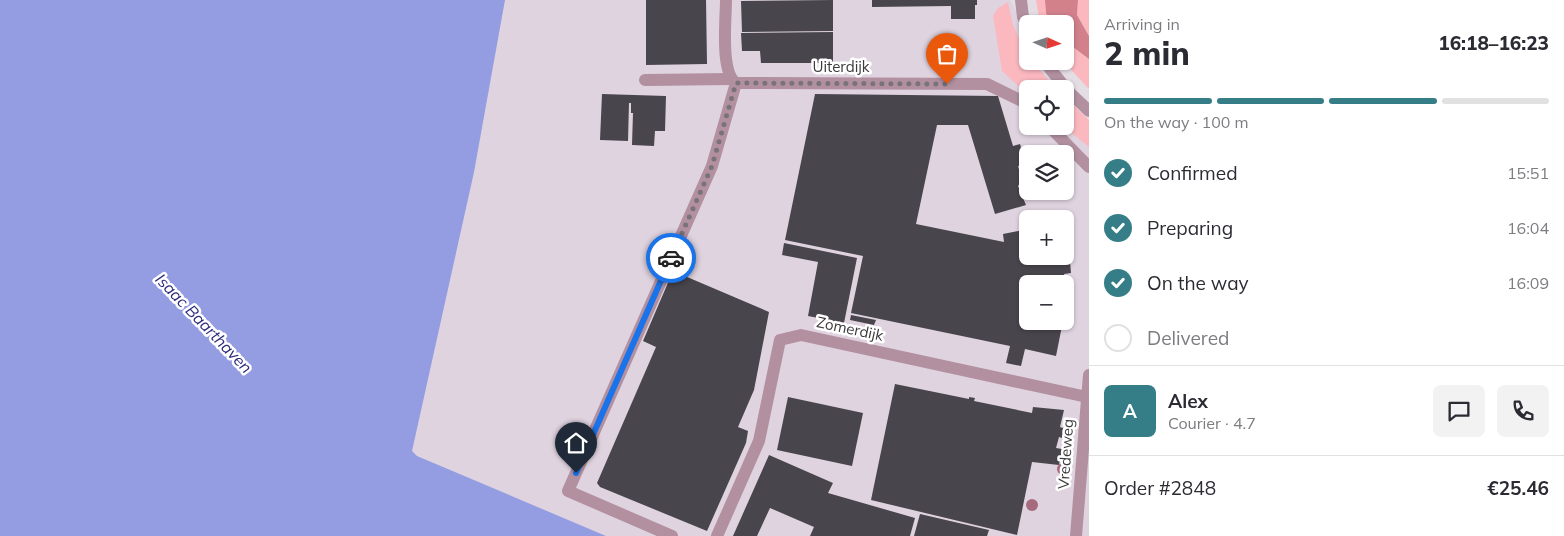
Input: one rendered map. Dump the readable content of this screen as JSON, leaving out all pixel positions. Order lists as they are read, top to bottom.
{
  "streets": {
    "street": ["Uiterdijk", "Zomerdijk", "Vredeweg"]
  },
  "crossings": [
    ["Zomerdijk", "Vredeweg"]
  ],
  "water": ["Isaac Baarthaven"],
  "north": "right",
  "page": {
    "heading": ["2 min", "Arriving in", "16:18–16:23"],
    "panel": [
      "Alex",
      "Courier · 4.7",
      "Order #2848",
      "€25.46"
    ],
    "map_buttons": ["+", "−"],
    "bar": "On the way · 100 m",
    "list": [
      ["Confirmed", "15:51"],
      ["Preparing", "16:04"],
      ["On the way", "16:09"],
      "Delivered"
    ],
    "round": "A"
  }
}
